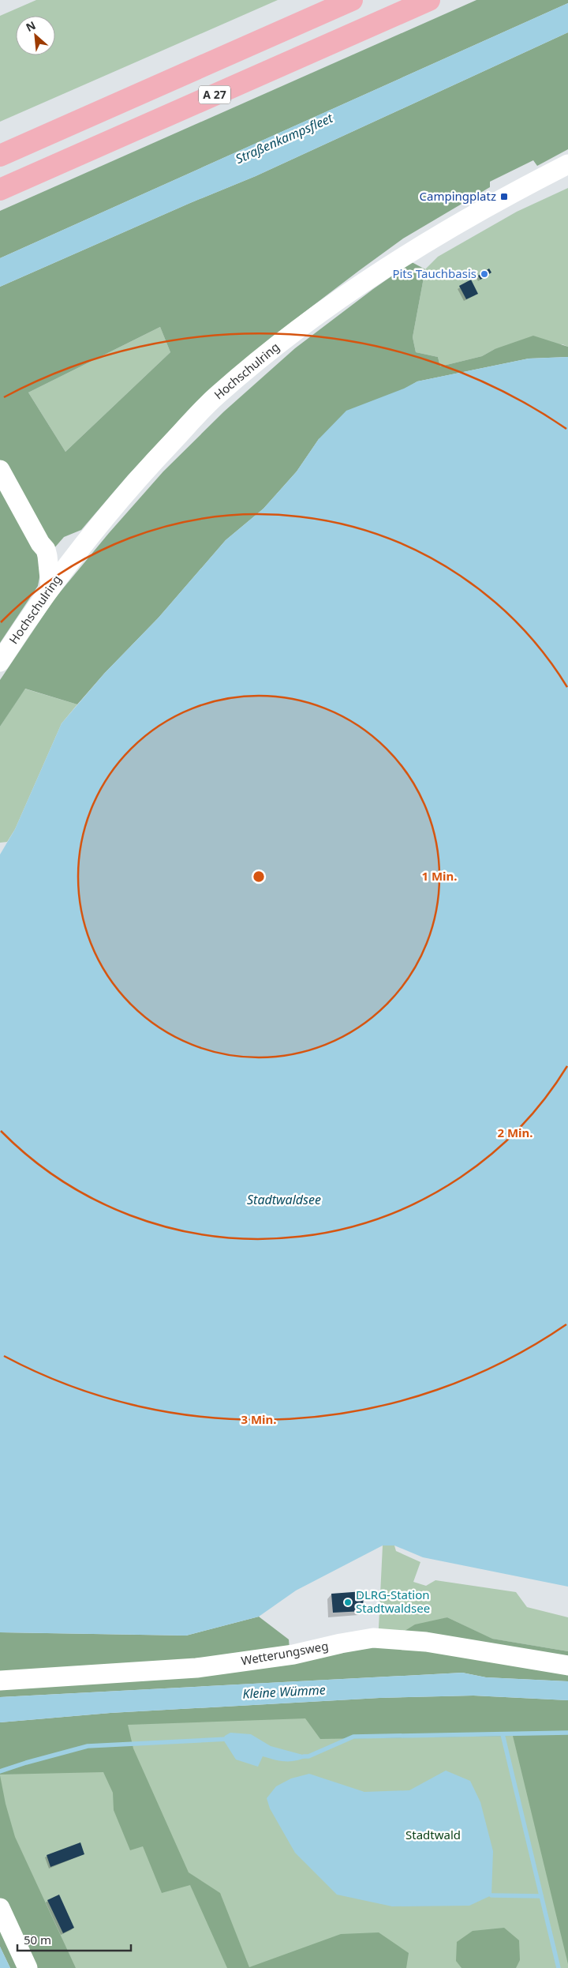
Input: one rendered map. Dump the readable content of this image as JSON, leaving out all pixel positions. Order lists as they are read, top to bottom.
{
  "streets": {
    "highway": ["A 27"],
    "street": ["Hochschulring", "Wetterungsweg"]
  },
  "water": ["Straßenkampsfleet", "Stadtwaldsee", "Kleine Wümme"],
  "parks": ["Stadtwald"],
  "places": {
    "transit": ["Campingplatz"],
    "other": ["Pits Tauchbasis", "DLRG-Station Stadtwaldsee"]
  },
  "scale_bar": "50 m",
  "north": "top left",
  "rings": ["1 Min.", "2 Min.", "3 Min."]
}
